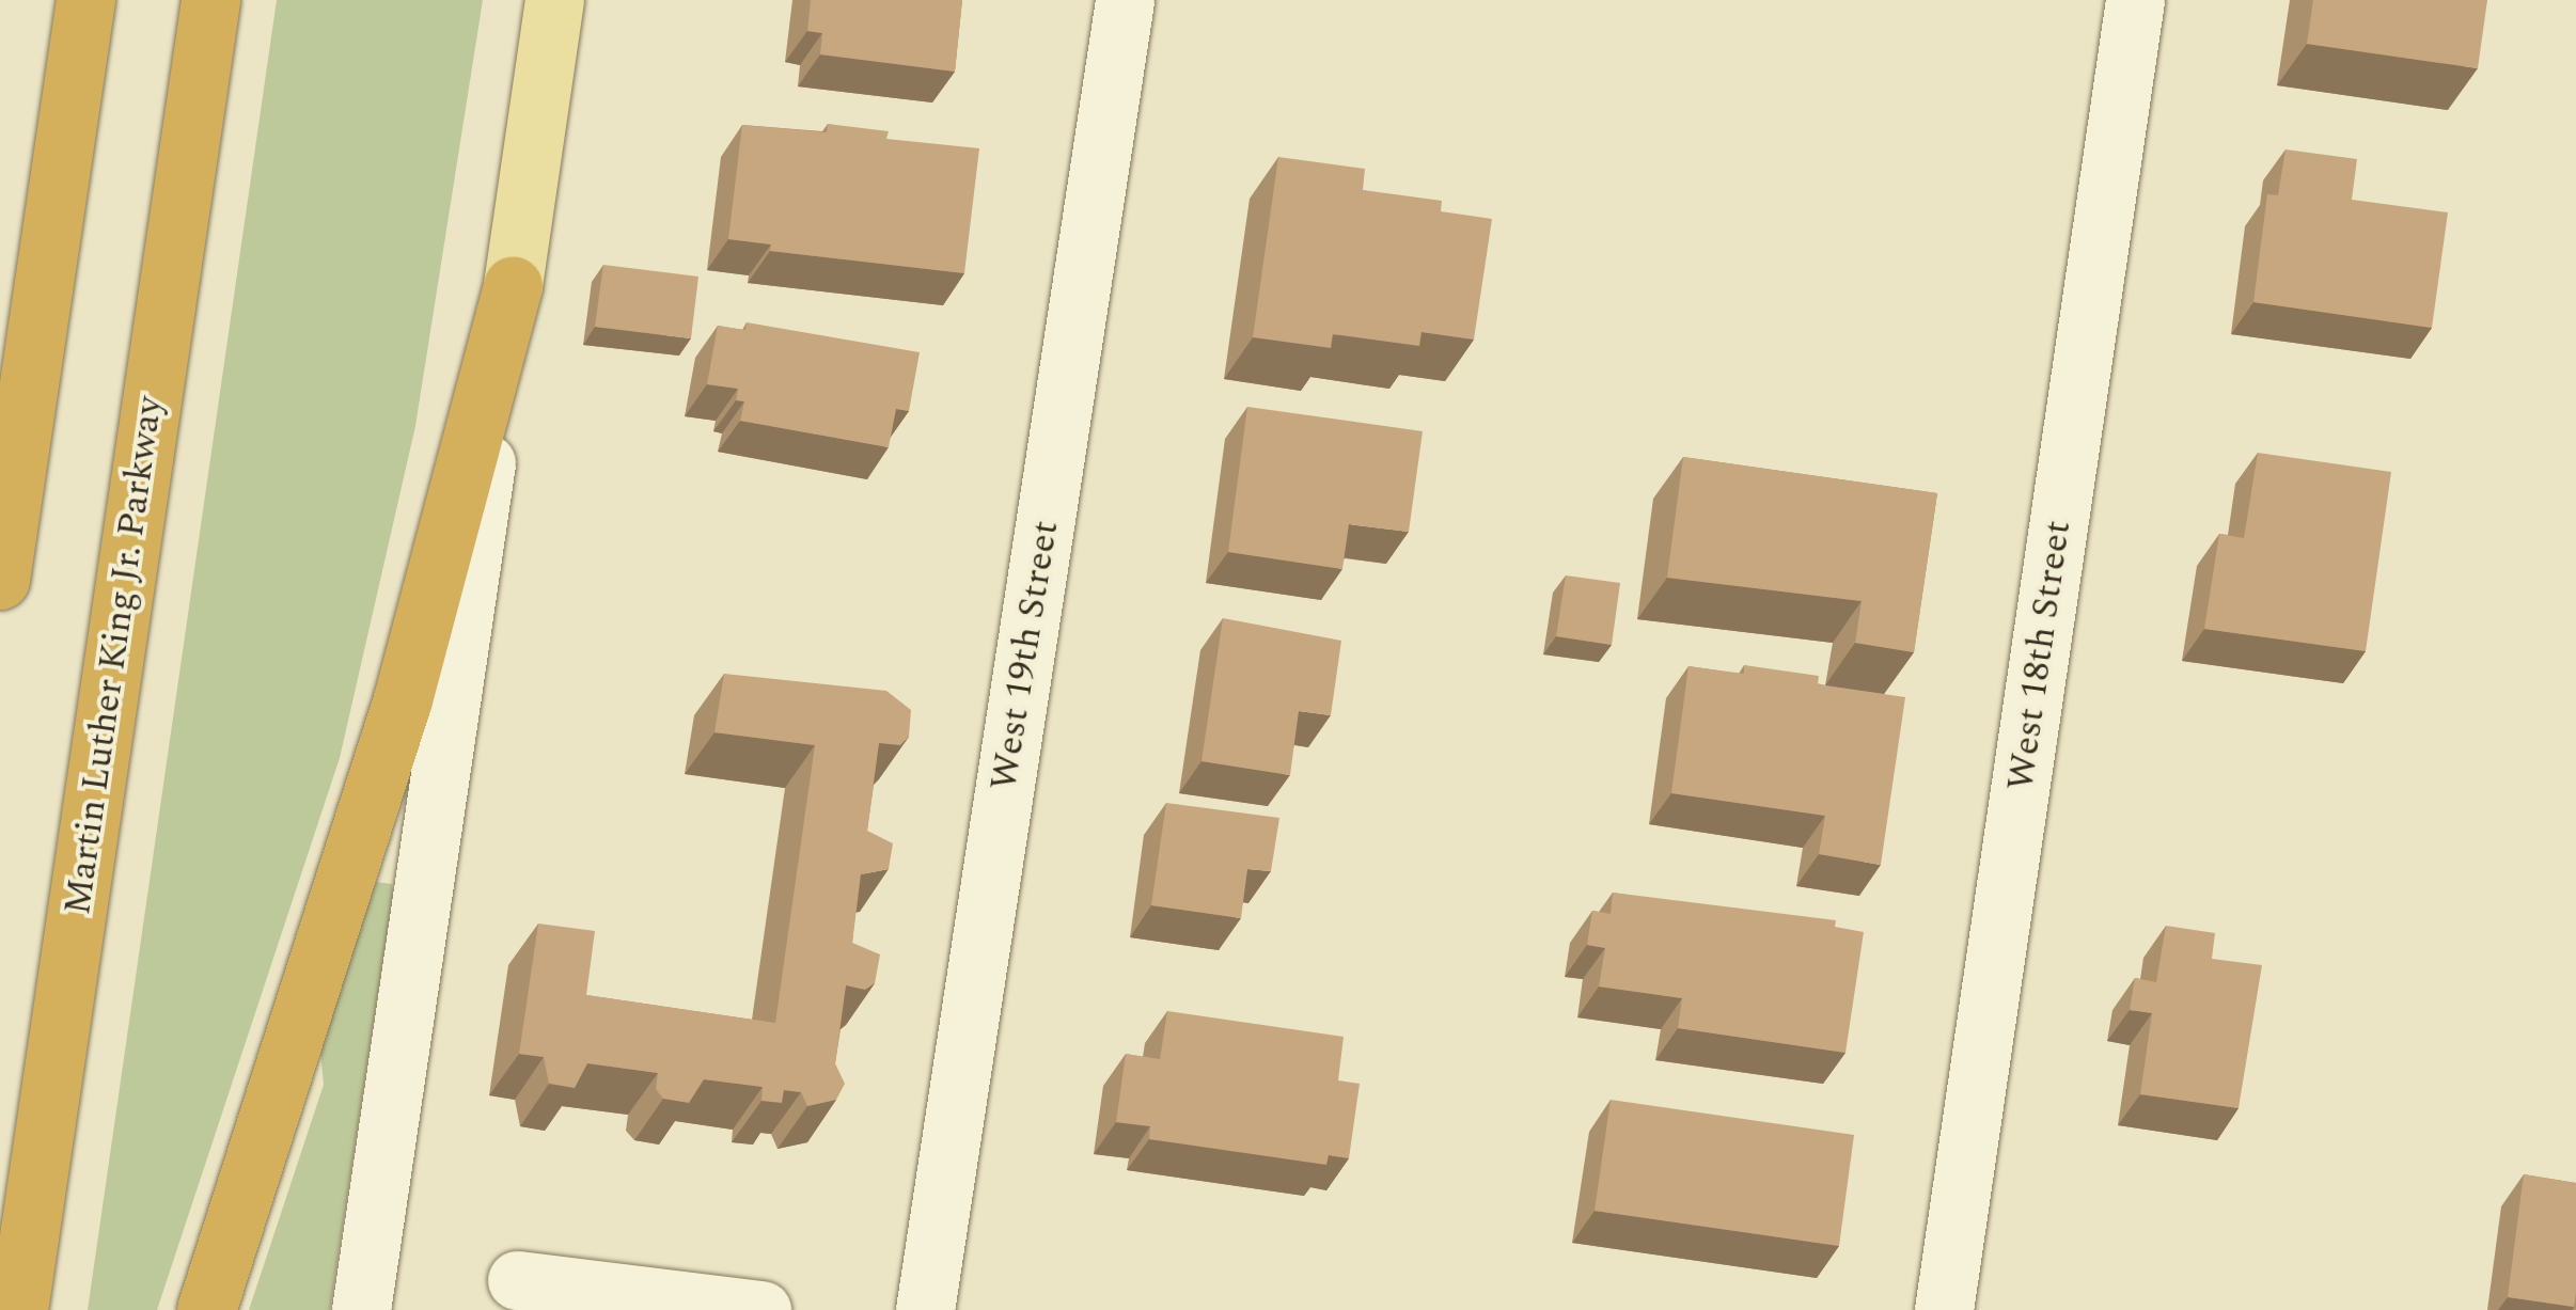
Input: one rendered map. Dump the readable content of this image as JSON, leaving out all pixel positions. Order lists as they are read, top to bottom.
{
  "streets": {
    "highway": ["Martin Luther King Jr. Parkway"],
    "street": ["West 19th Street", "West 18th Street"]
  }
}
